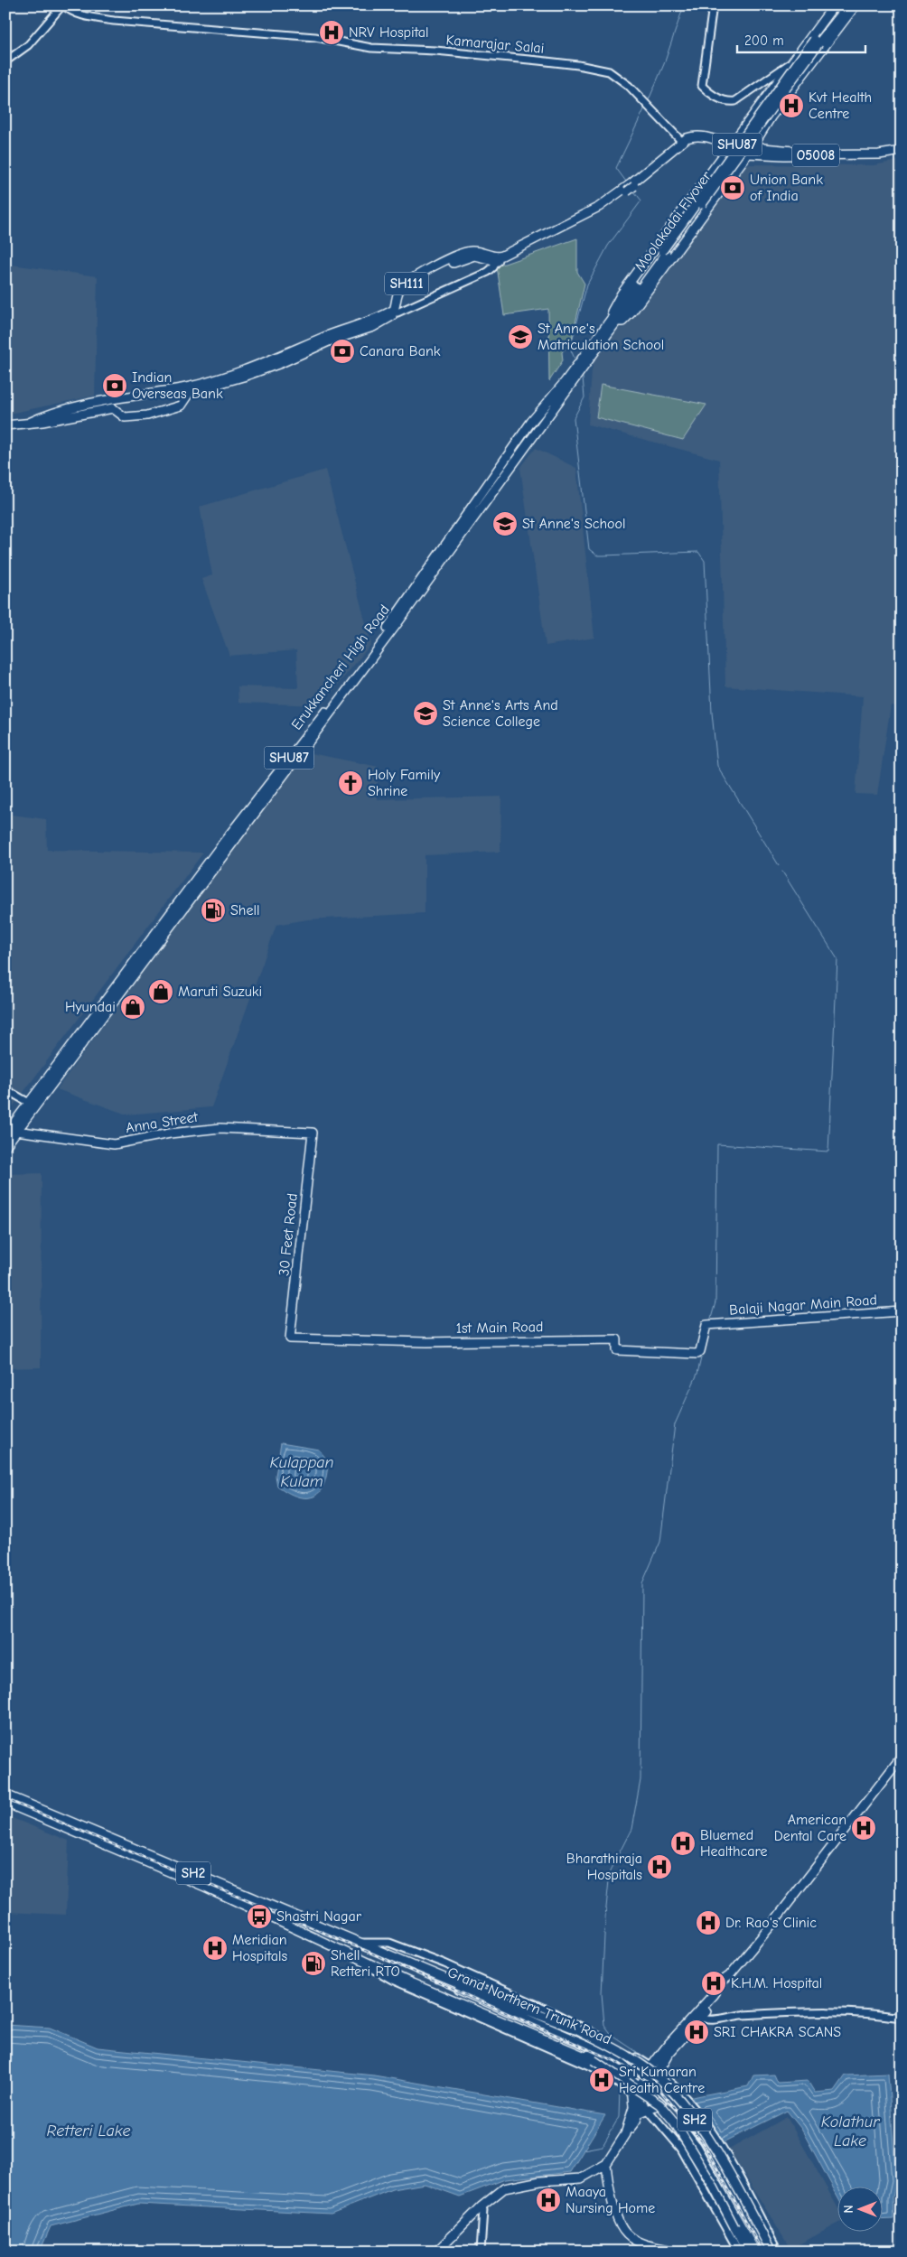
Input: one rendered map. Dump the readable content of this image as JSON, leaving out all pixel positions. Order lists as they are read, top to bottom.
{
  "streets": {
    "main road": [
      "SHU87",
      "O5008",
      "Moolakadai Flyover",
      "SH111",
      "Erukkancheri High Road",
      "Anna Street",
      "30 Feet Road",
      "Balaji Nagar Main Road",
      "1st Main Road",
      "SH2",
      "Grand Northern Trunk Road"
    ],
    "street": ["Kamarajar Salai"]
  },
  "crossings": [
    ["SHU87", "Moolakadai Flyover"],
    ["SHU87", "Erukkancheri High Road"],
    ["SHU87", "Anna Street"],
    ["Moolakadai Flyover", "Erukkancheri High Road"],
    ["Anna Street", "30 Feet Road"],
    ["30 Feet Road", "1st Main Road"],
    ["Balaji Nagar Main Road", "1st Main Road"],
    ["SH2", "Grand Northern Trunk Road"]
  ],
  "water": ["Kulappan Kulam", "Kolathur Lake", "Retteri Lake"],
  "places": {
    "hospital": [
      "NRV Hospital",
      "Kvt Health Centre",
      "American Dental Care",
      "Bluemed Healthcare",
      "Bharathiraja Hospitals",
      "Dr. Rao's Clinic",
      "Meridian Hospitals",
      "K.H.M. Hospital",
      "SRI CHAKRA SCANS",
      "Sri Kumaran Health Centre",
      "Maaya Nursing Home"
    ],
    "bank": ["Union Bank of India", "Canara Bank", "Indian Overseas Bank"],
    "school or university": ["St Anne's Matriculation School", "St Anne's School", "St Anne's Arts And Science College"],
    "church": ["Holy Family Shrine"],
    "fuel station": ["Shell", "Shell Retteri RTO"],
    "shop": ["Maruti Suzuki", "Hyundai"],
    "bus stop": ["Shastri Nagar"]
  },
  "scale_bar": "200 m",
  "north": "left"
}
